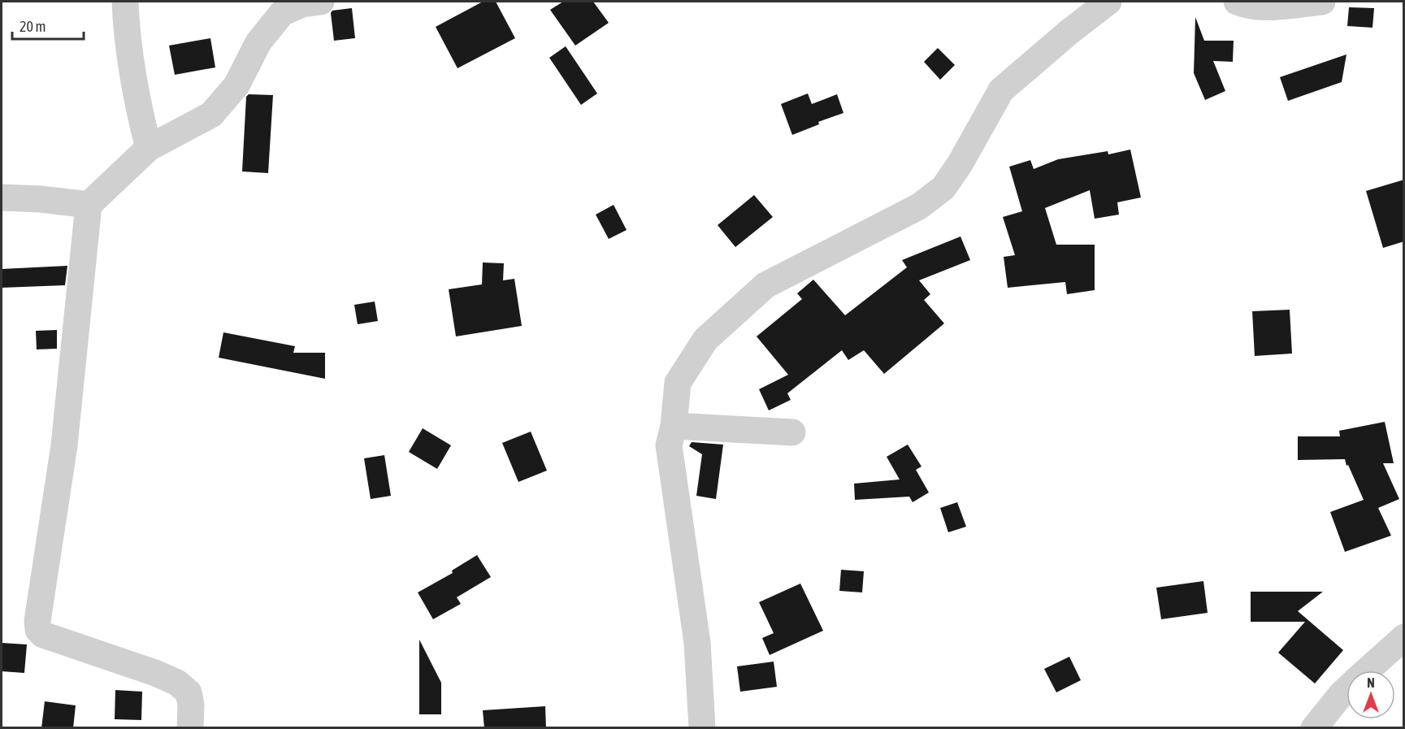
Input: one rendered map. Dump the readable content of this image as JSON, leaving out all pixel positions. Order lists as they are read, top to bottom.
{
  "scale_bar": "20 m",
  "north": "top"
}
